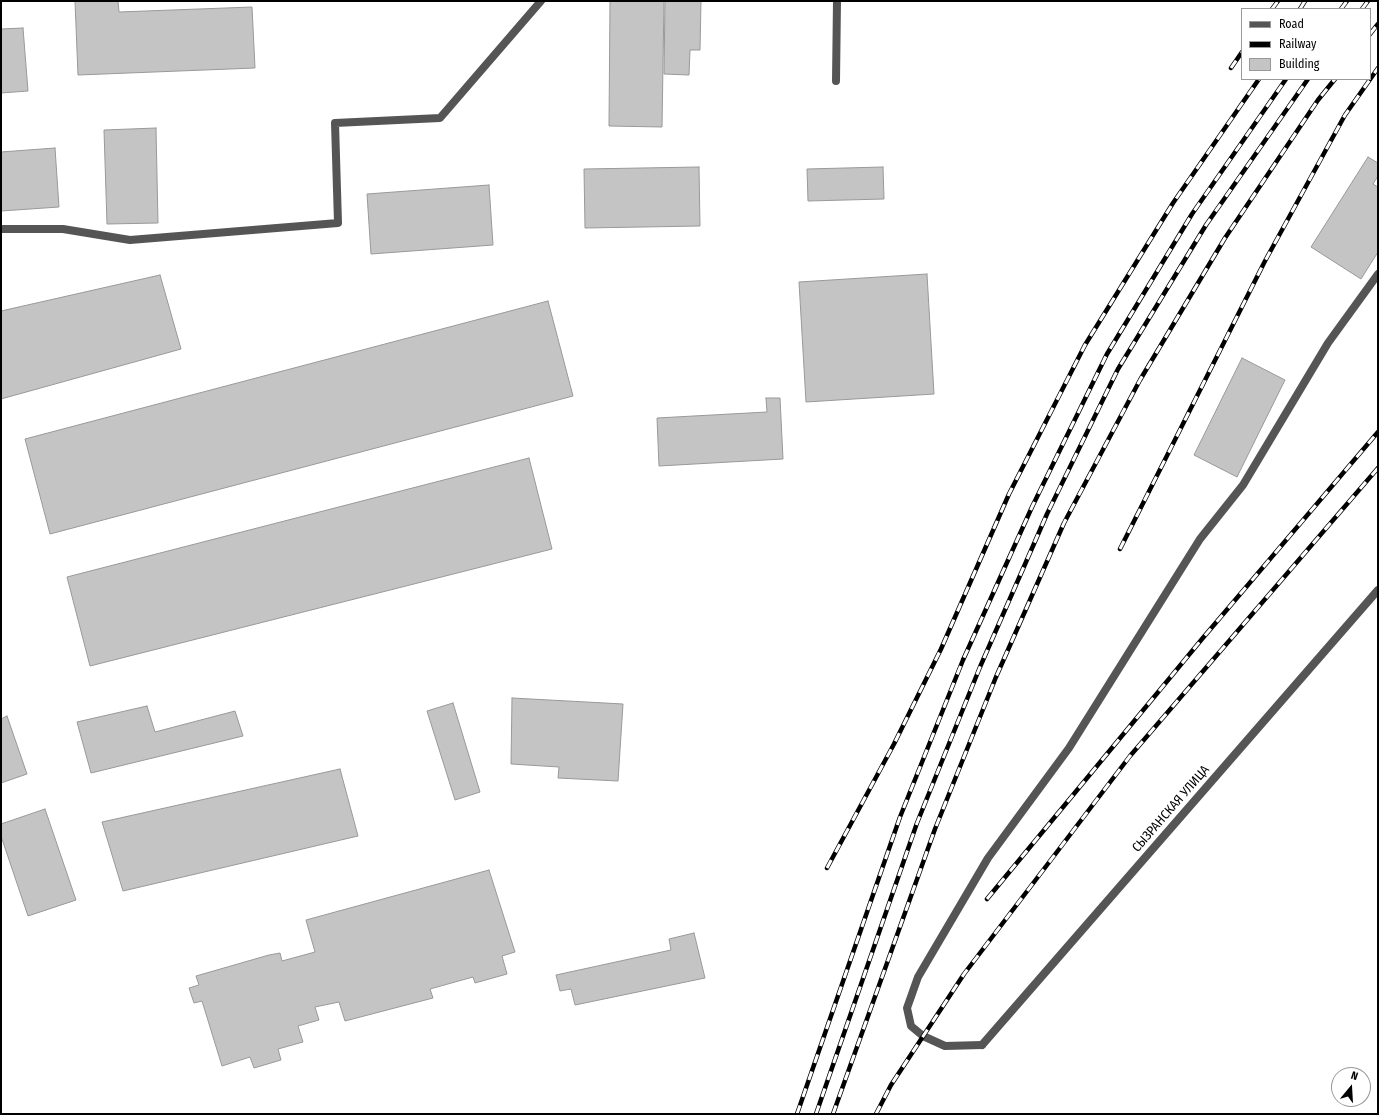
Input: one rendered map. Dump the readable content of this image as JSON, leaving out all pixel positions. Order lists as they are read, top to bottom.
{
  "streets": {
    "street": ["СЫЗРАНСКАЯ УЛИЦА"]
  },
  "legend": ["Road", "Railway", "Building"],
  "north": "top"
}
